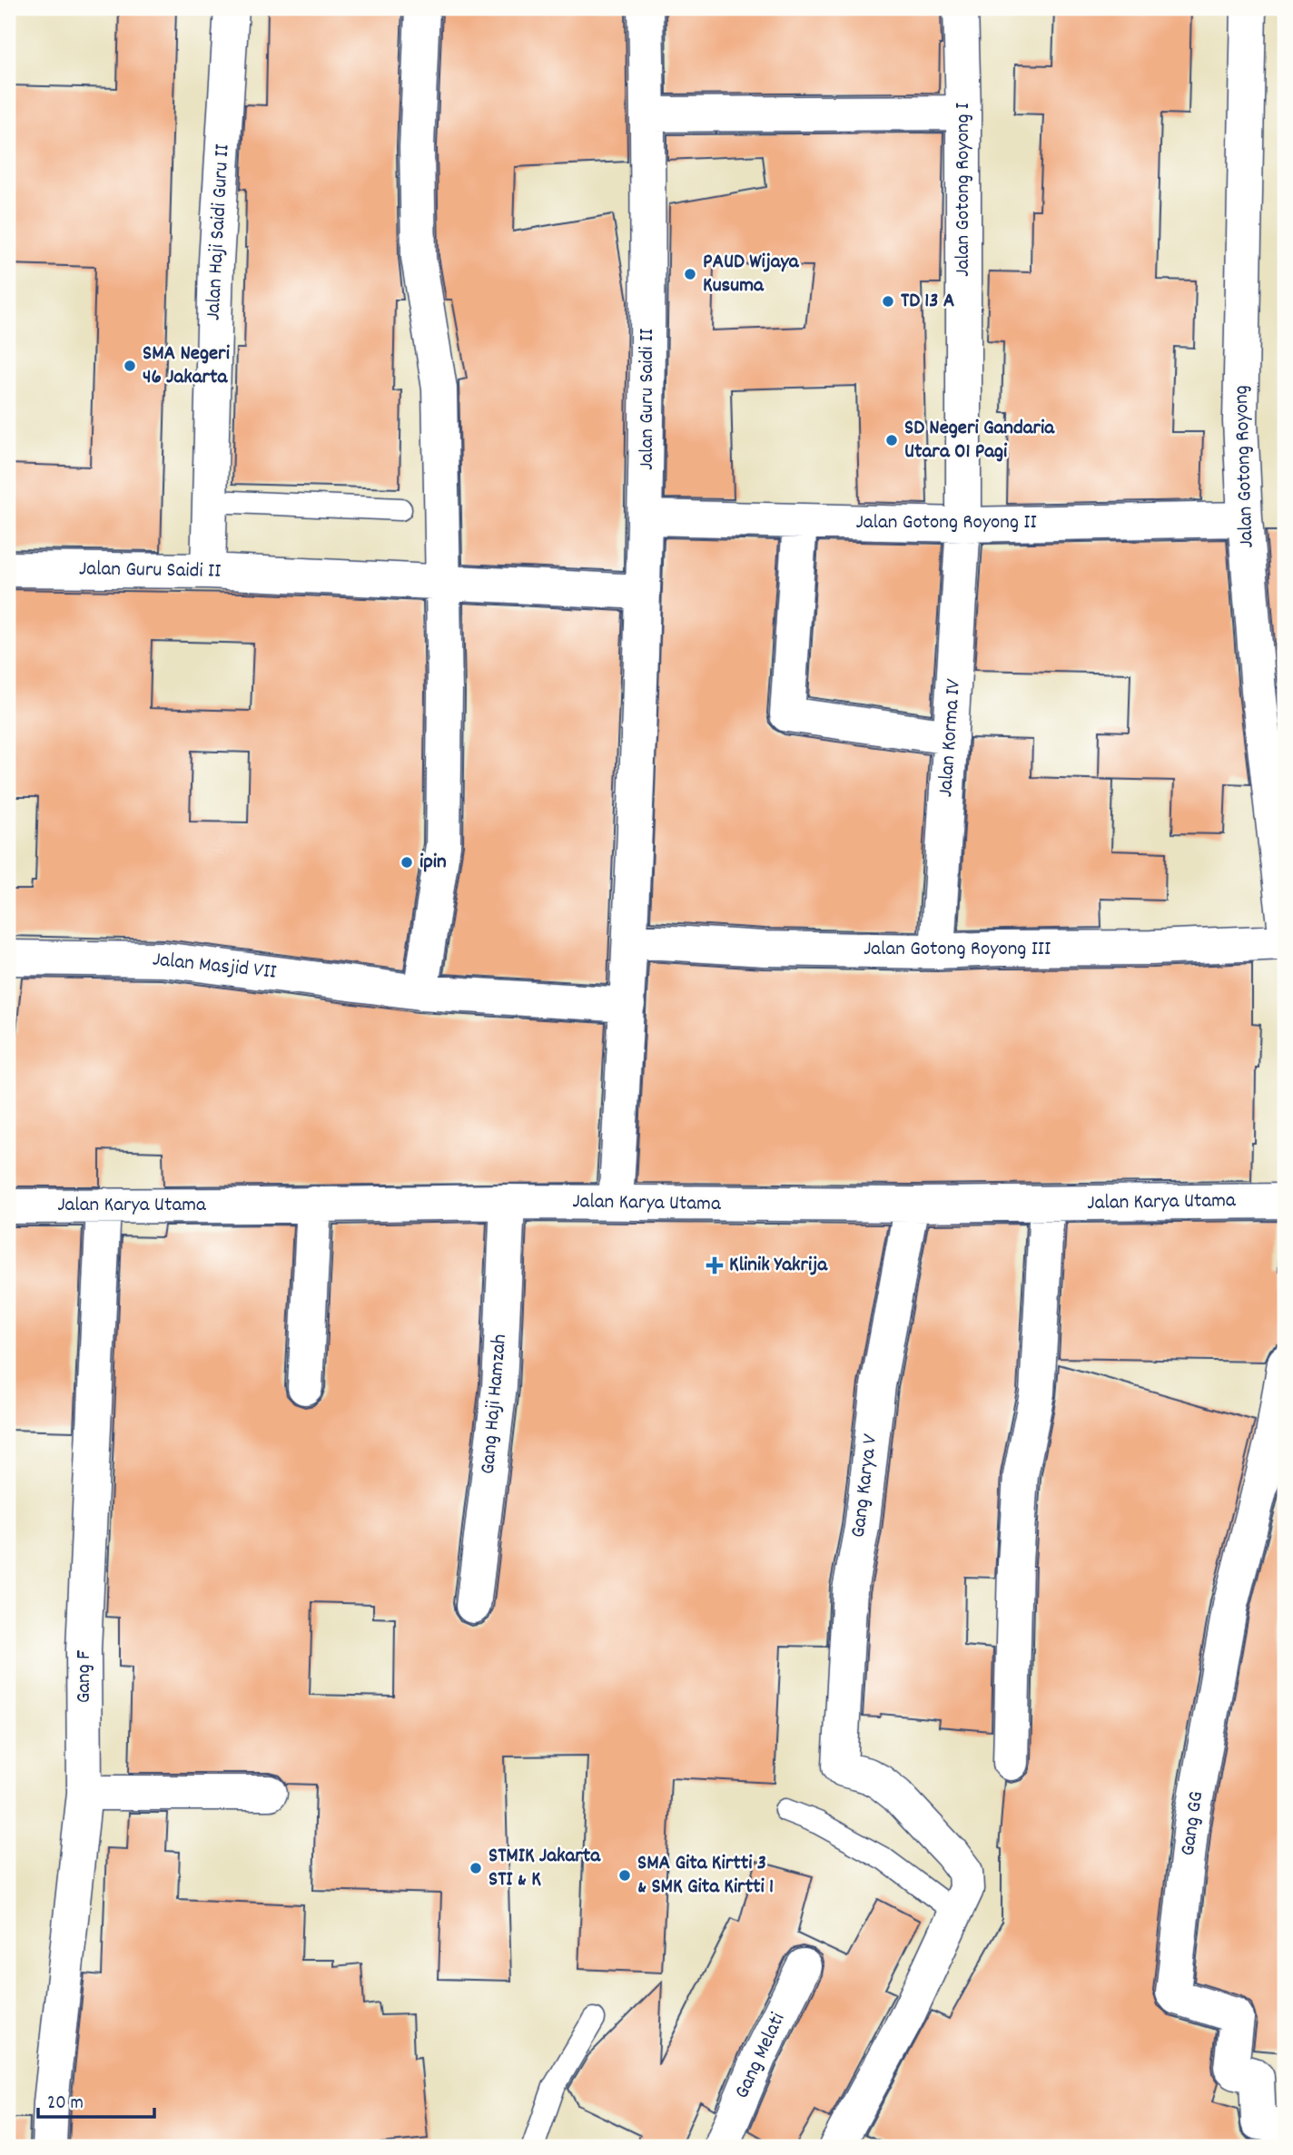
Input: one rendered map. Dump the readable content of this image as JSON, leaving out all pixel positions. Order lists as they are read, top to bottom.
{
  "streets": {
    "street": [
      "Jalan Gotong Royong I",
      "Jalan Haji Saidi Guru II",
      "Jalan Guru Saidi II",
      "Jalan Gotong Royong",
      "Jalan Gotong Royong II",
      "Jalan Korma IV",
      "Jalan Gotong Royong III",
      "Jalan Masjid VII",
      "Jalan Karya Utama",
      "Gang Haji Hamzah",
      "Gang Karya V",
      "Gang F",
      "Gang GG",
      "Gang Melati"
    ]
  },
  "crossings": [
    ["Jalan Gotong Royong I", "Jalan Gotong Royong II"],
    ["Jalan Gotong Royong I", "Jalan Korma IV"],
    ["Jalan Haji Saidi Guru II", "Jalan Guru Saidi II"],
    ["Jalan Guru Saidi II", "Jalan Gotong Royong II"],
    ["Jalan Gotong Royong", "Jalan Gotong Royong II"],
    ["Jalan Gotong Royong II", "Jalan Korma IV"],
    ["Jalan Korma IV", "Jalan Gotong Royong III"],
    ["Jalan Karya Utama", "Gang Haji Hamzah"],
    ["Jalan Karya Utama", "Gang Karya V"],
    ["Jalan Karya Utama", "Gang F"]
  ],
  "places": {
    "other": [
      "PAUD Wijaya Kusuma",
      "TD 13 A",
      "SMA Negeri 46 Jakarta",
      "SD Negeri Gandaria Utara 01 Pagi",
      "ipin",
      "STMIK Jakarta STI & K",
      "SMA Gita Kirtti 3 & SMK Gita Kirtti 1"
    ],
    "health": ["Klinik Yakrija"]
  },
  "scale_bar": "20 m"
}
